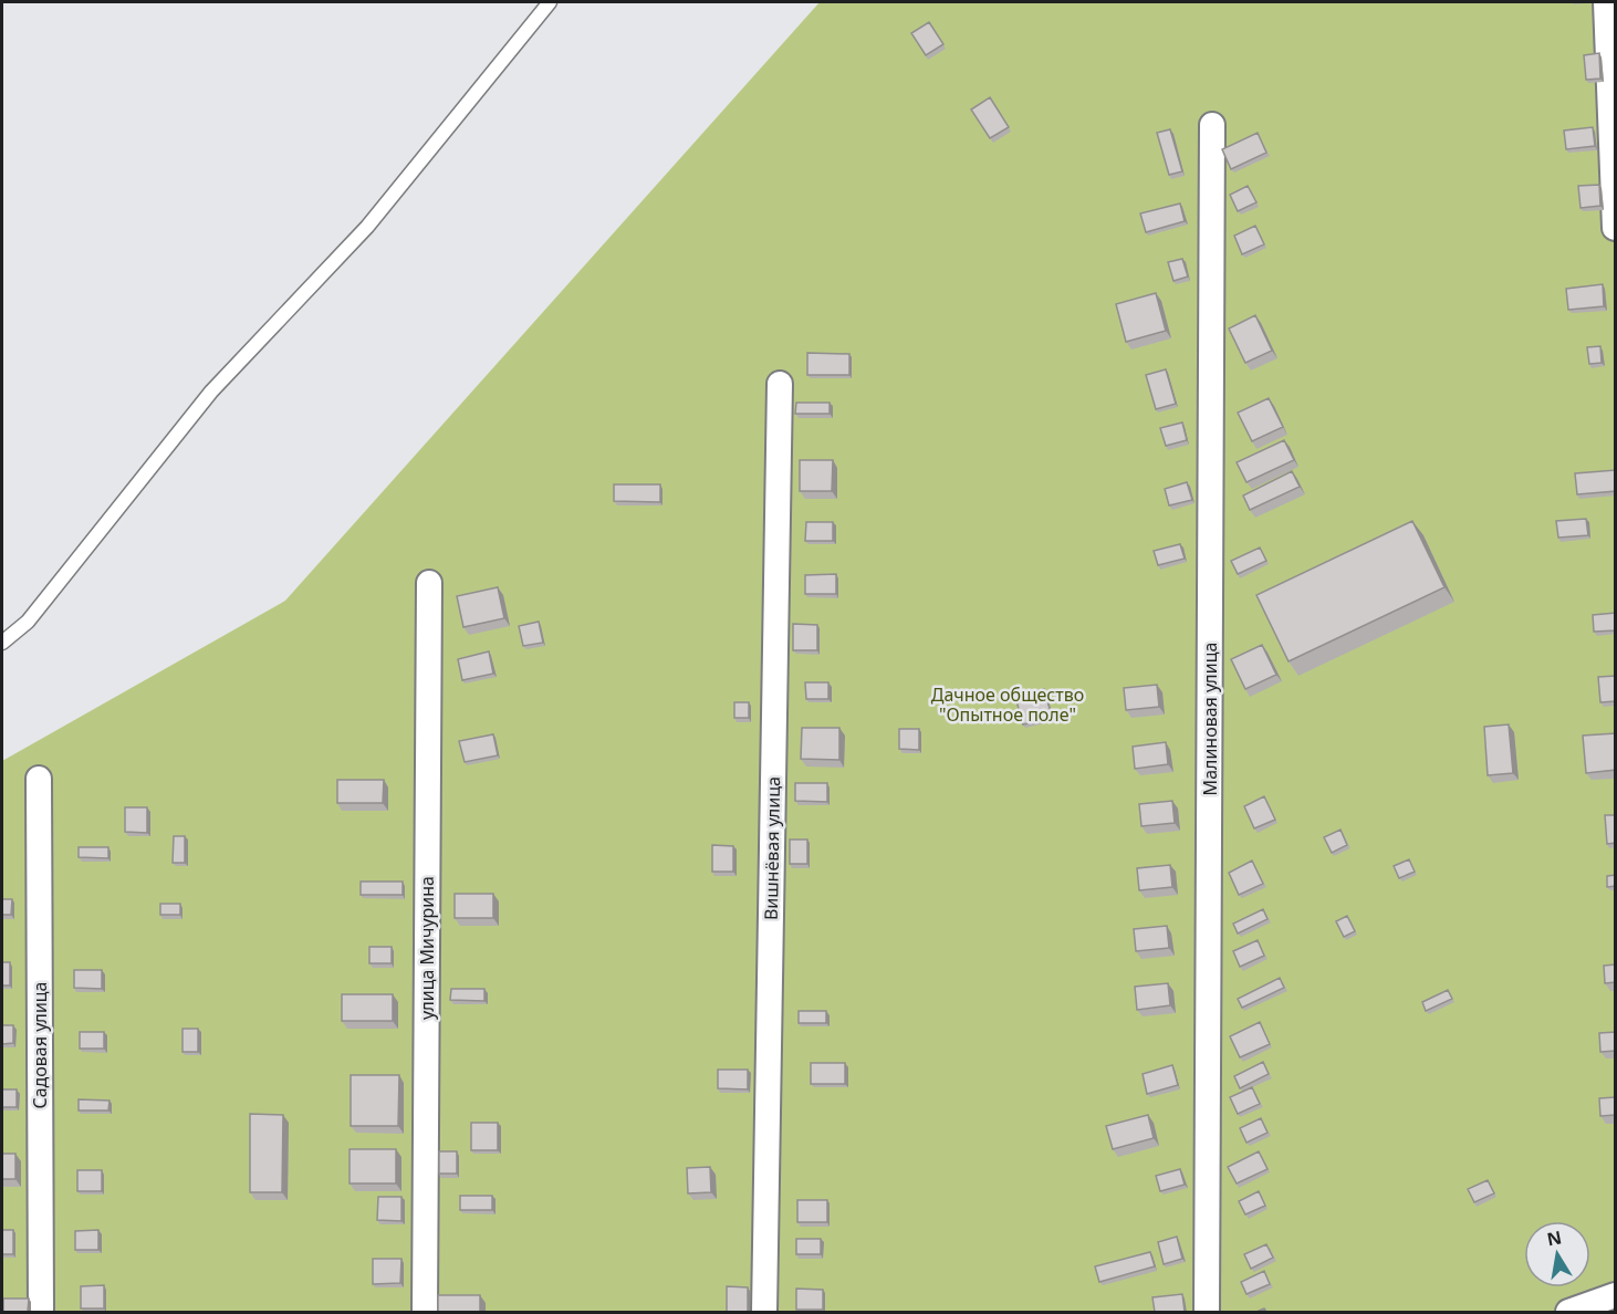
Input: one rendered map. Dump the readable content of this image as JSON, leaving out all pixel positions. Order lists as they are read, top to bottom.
{
  "streets": {
    "street": [
      "Малиновая улица",
      "Вишнёвая улица",
      "улица Мичурина",
      "Садовая улица"
    ]
  },
  "parks": ["Дачное общество \"Опытное поле\""],
  "north": "top"
}
